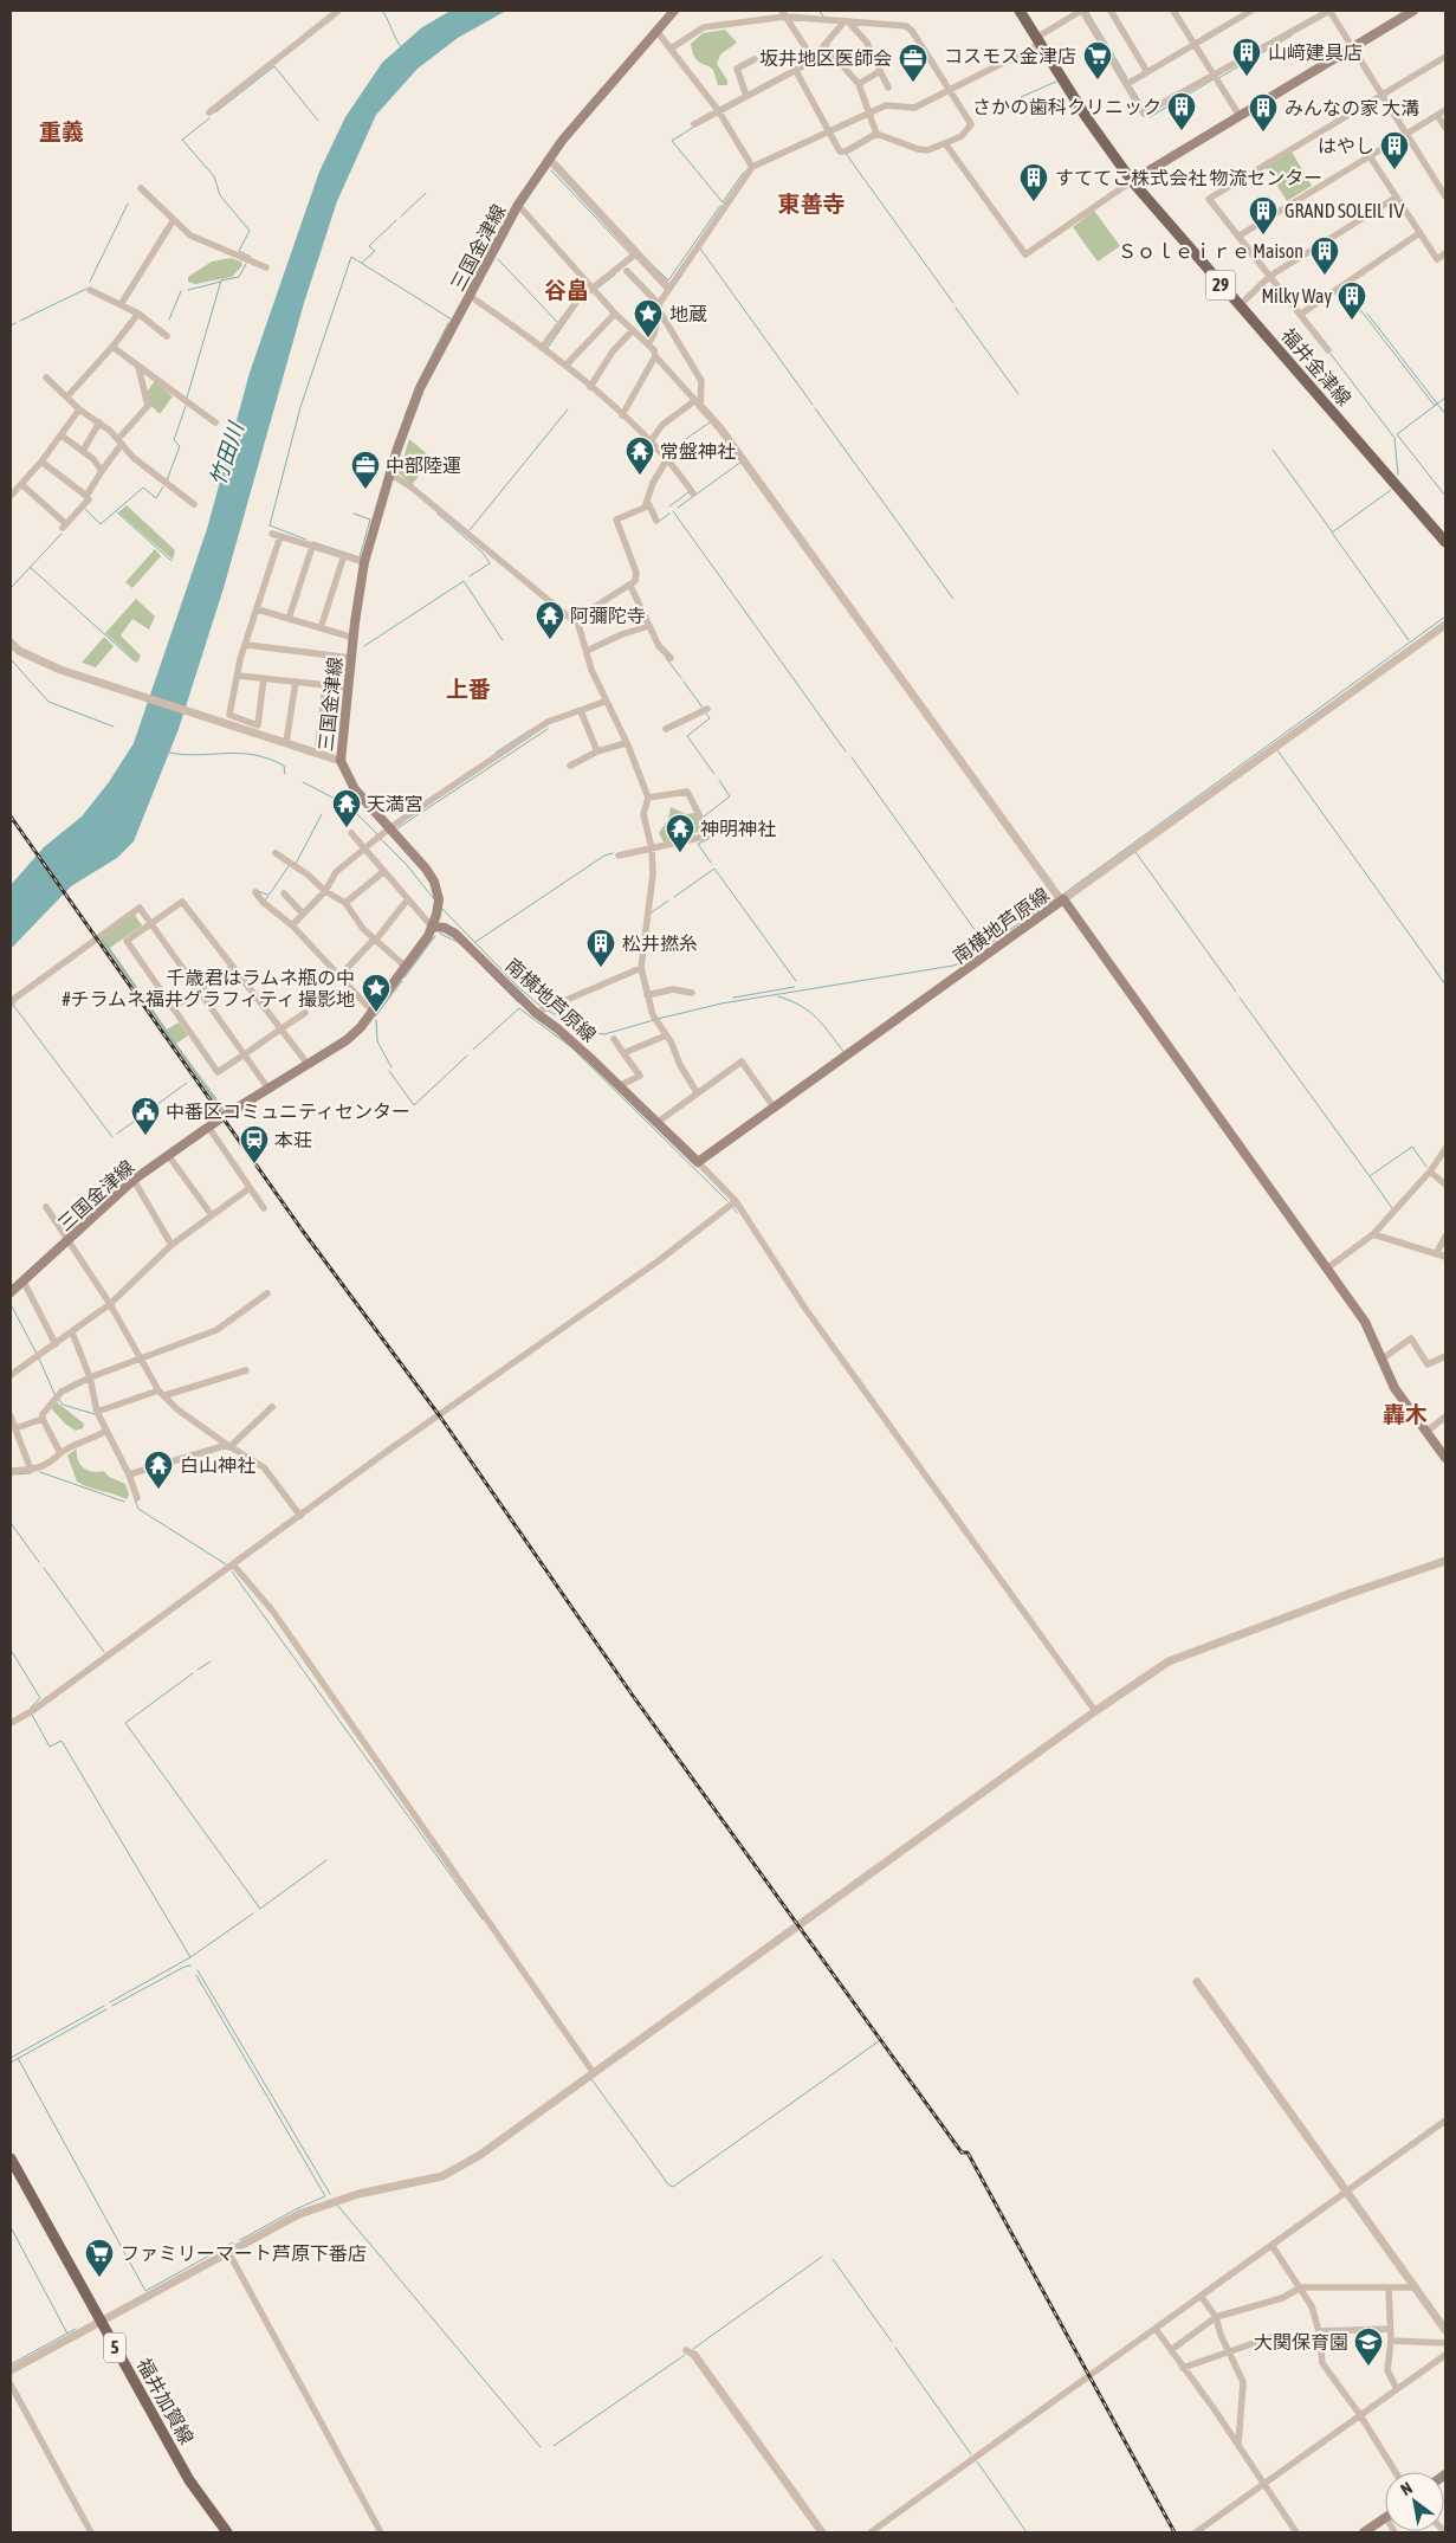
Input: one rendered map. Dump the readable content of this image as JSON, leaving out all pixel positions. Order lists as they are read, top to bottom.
{
  "streets": {
    "main road": [
      "三国金津線",
      "29",
      "福井金津線",
      "南横地芦原線",
      "5",
      "福井加賀線"
    ]
  },
  "crossings": [
    ["三国金津線", "南横地芦原線"]
  ],
  "districts": [
    "重義",
    "東善寺",
    "谷畠",
    "上番",
    "轟木"
  ],
  "water": ["竹田川"],
  "places": {
    "building": [
      "山﨑建具店",
      "さかの歯科クリニック",
      "みんなの家 大溝",
      "はやし",
      "すててこ株式会社 物流センター",
      "GRAND SOLEIL Ⅳ",
      "Ｓｏｌｅｉｒｅ Maison",
      "Milky Way",
      "松井撚糸"
    ],
    "supermarket": ["コスモス金津店", "ファミリーマート芦原下番店"],
    "office": ["坂井地区医師会", "中部陸運"],
    "place": ["地蔵", "千歳君はラムネ瓶の中 #チラムネ福井グラフィティ 撮影地"],
    "temple": [
      "常盤神社",
      "阿彌陀寺",
      "天満宮",
      "神明神社",
      "白山神社"
    ],
    "public building": ["中番区コミュニティセンター"],
    "station": ["本荘"],
    "school or university": ["大関保育園"]
  },
  "north": "top left"
}
